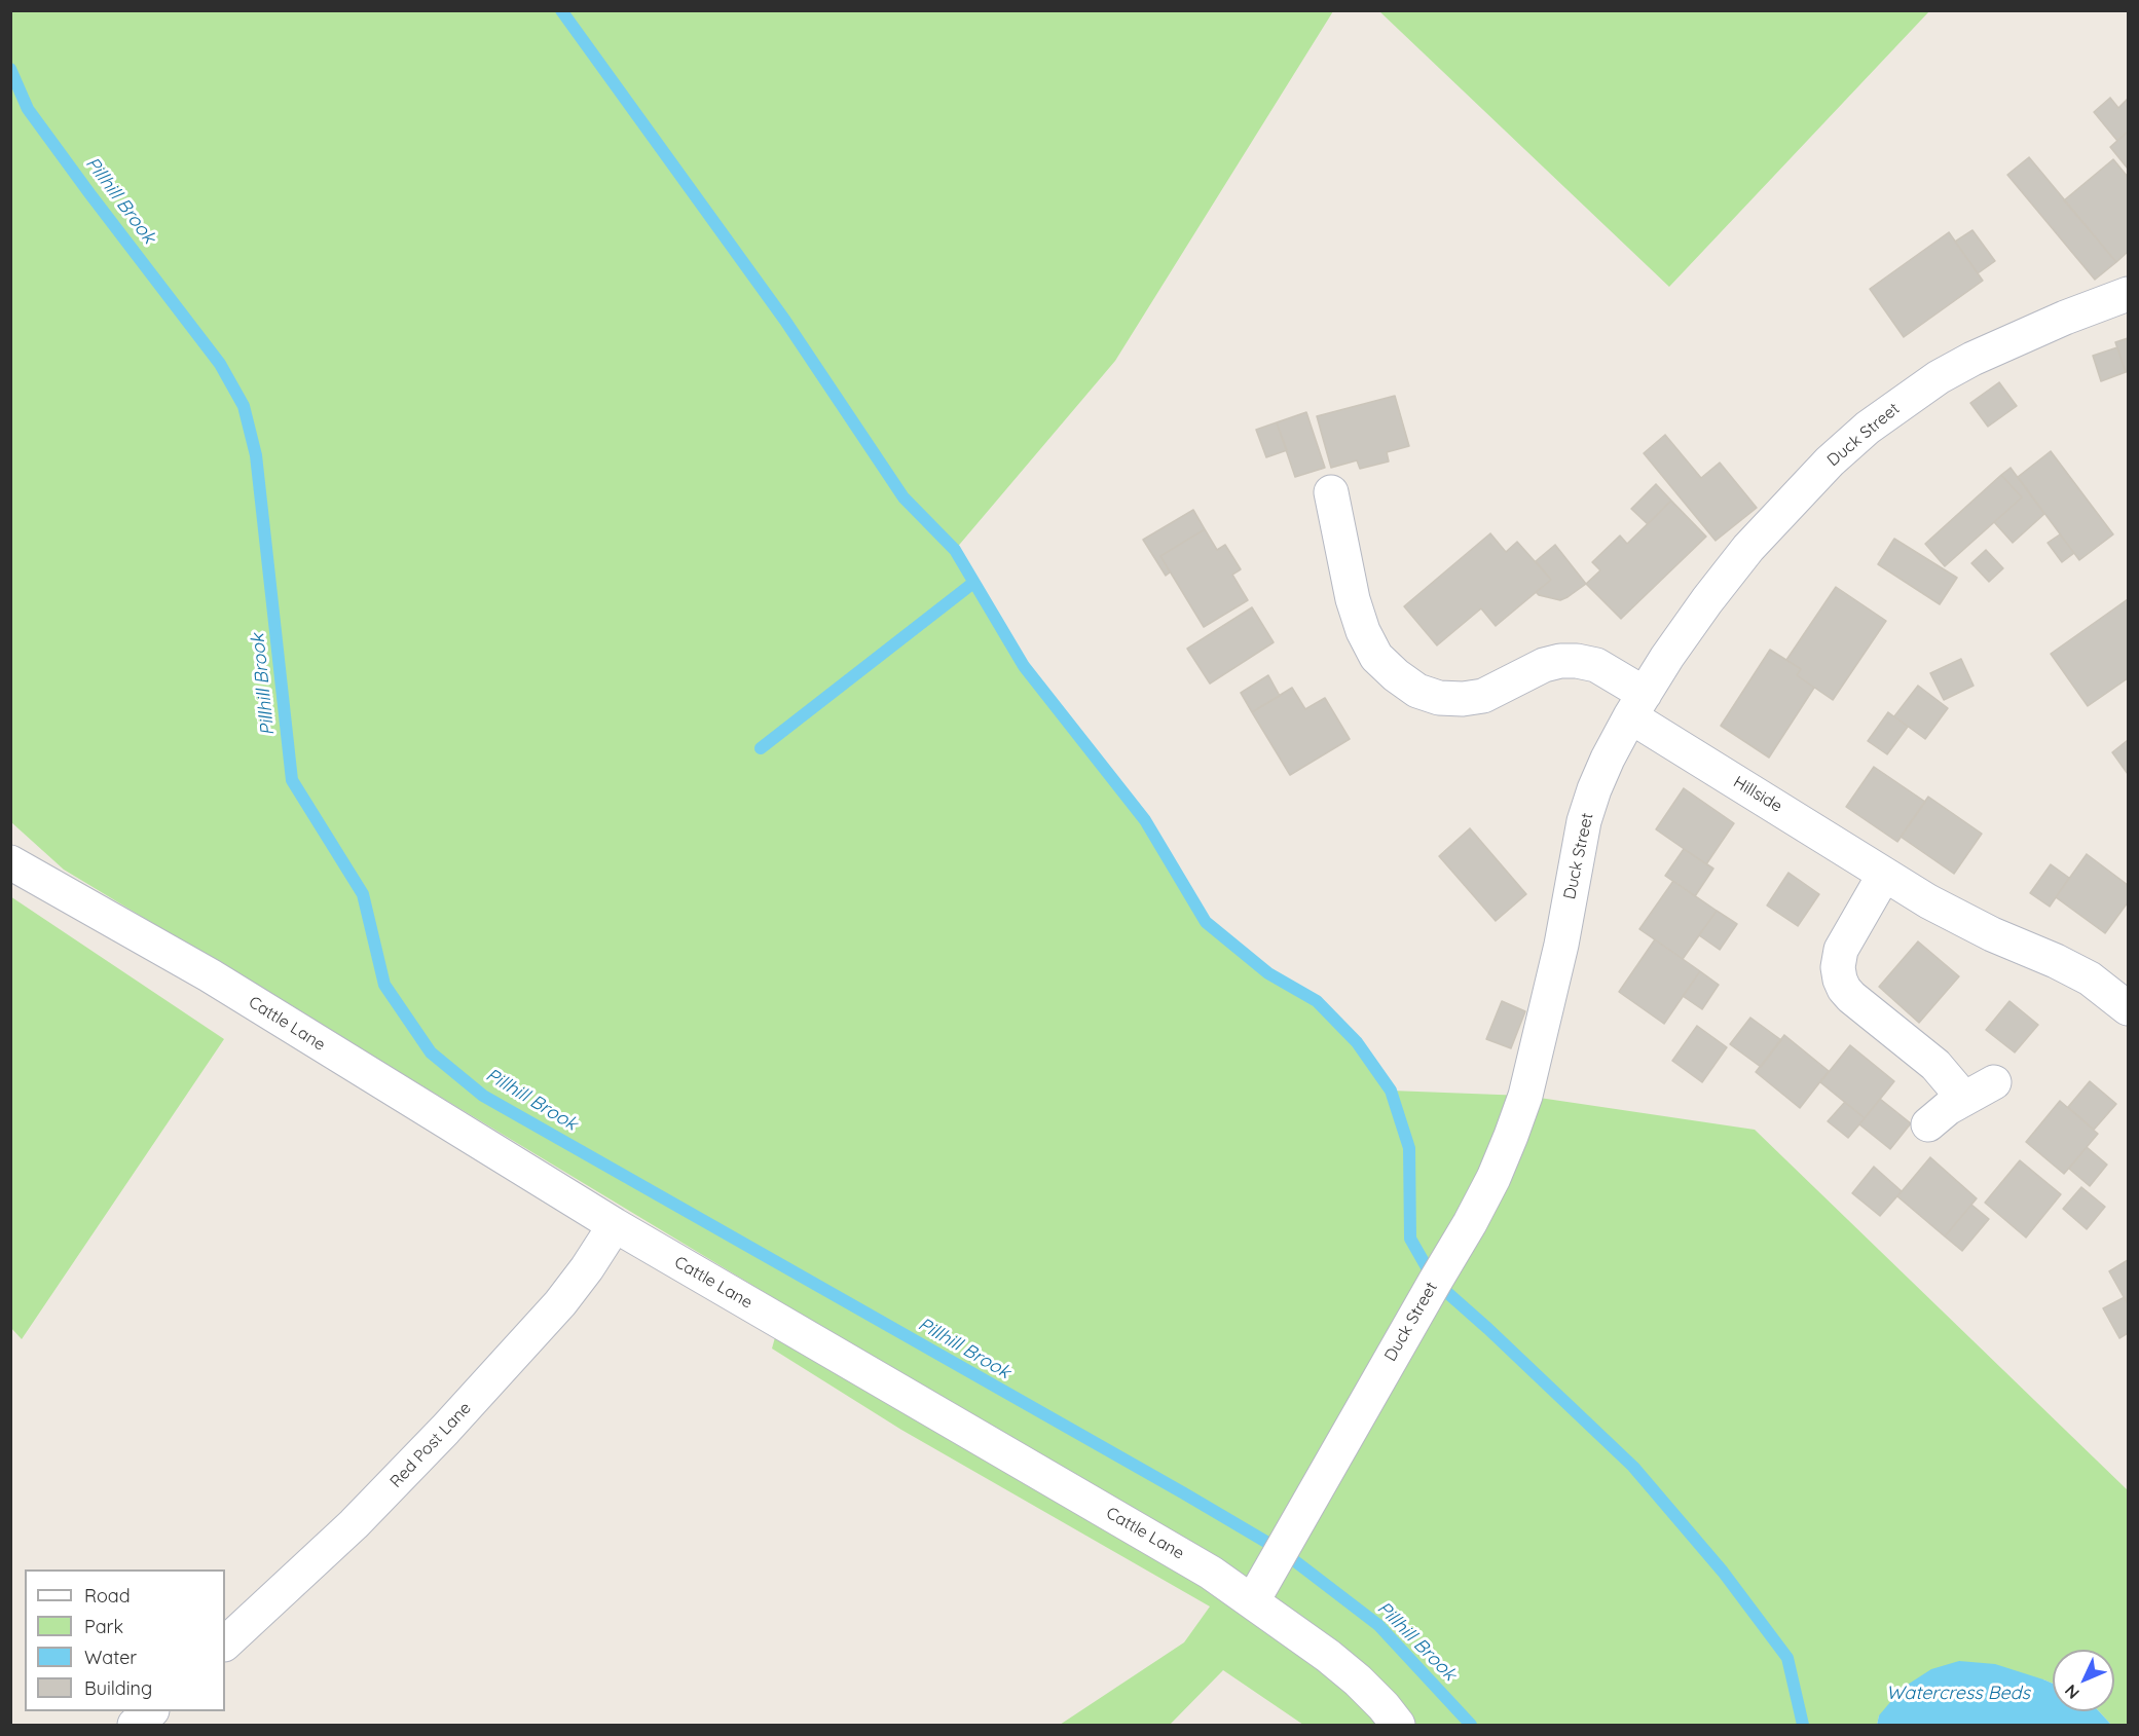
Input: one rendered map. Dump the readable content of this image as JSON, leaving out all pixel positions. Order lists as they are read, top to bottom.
{
  "streets": {
    "street": [
      "Duck Street",
      "Hillside",
      "Cattle Lane",
      "Red Post Lane"
    ]
  },
  "crossings": [
    ["Duck Street", "Hillside"],
    ["Duck Street", "Cattle Lane"],
    ["Cattle Lane", "Red Post Lane"]
  ],
  "water": ["Pillhill Brook", "Watercress Beds"],
  "legend": [
    "Road",
    "Park",
    "Water",
    "Building"
  ],
  "north": "bottom left"
}
